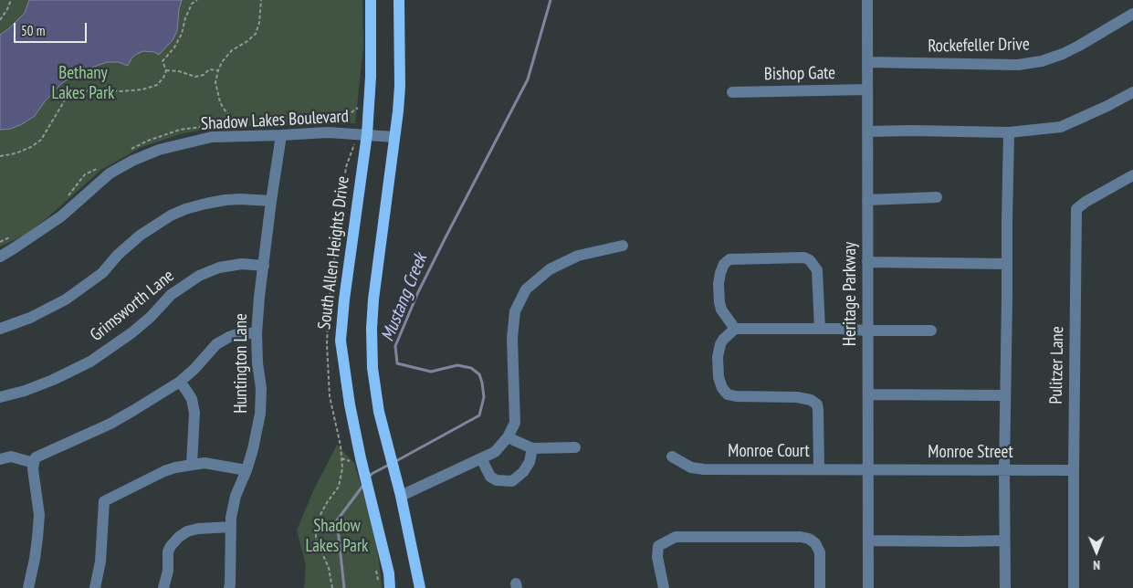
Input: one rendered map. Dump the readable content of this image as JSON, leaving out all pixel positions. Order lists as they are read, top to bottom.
{
  "streets": {
    "main road": ["South Allen Heights Drive"],
    "street": [
      "Rockefeller Drive",
      "Bishop Gate",
      "Shadow Lakes Boulevard",
      "Heritage Parkway",
      "Grimsworth Lane",
      "Huntington Lane",
      "Pulitzer Lane",
      "Monroe Court",
      "Monroe Street"
    ]
  },
  "crossings": [
    ["Rockefeller Drive", "Heritage Parkway"],
    ["Bishop Gate", "Heritage Parkway"],
    ["Shadow Lakes Boulevard", "South Allen Heights Drive"],
    ["Shadow Lakes Boulevard", "Huntington Lane"],
    ["Heritage Parkway", "Monroe Court"],
    ["Heritage Parkway", "Monroe Street"],
    ["Grimsworth Lane", "Huntington Lane"],
    ["Pulitzer Lane", "Monroe Street"],
    ["Monroe Court", "Monroe Street"]
  ],
  "water": ["Mustang Creek"],
  "parks": ["Bethany Lakes Park", "Shadow Lakes Park"],
  "scale_bar": "50 m",
  "north": "bottom"
}
